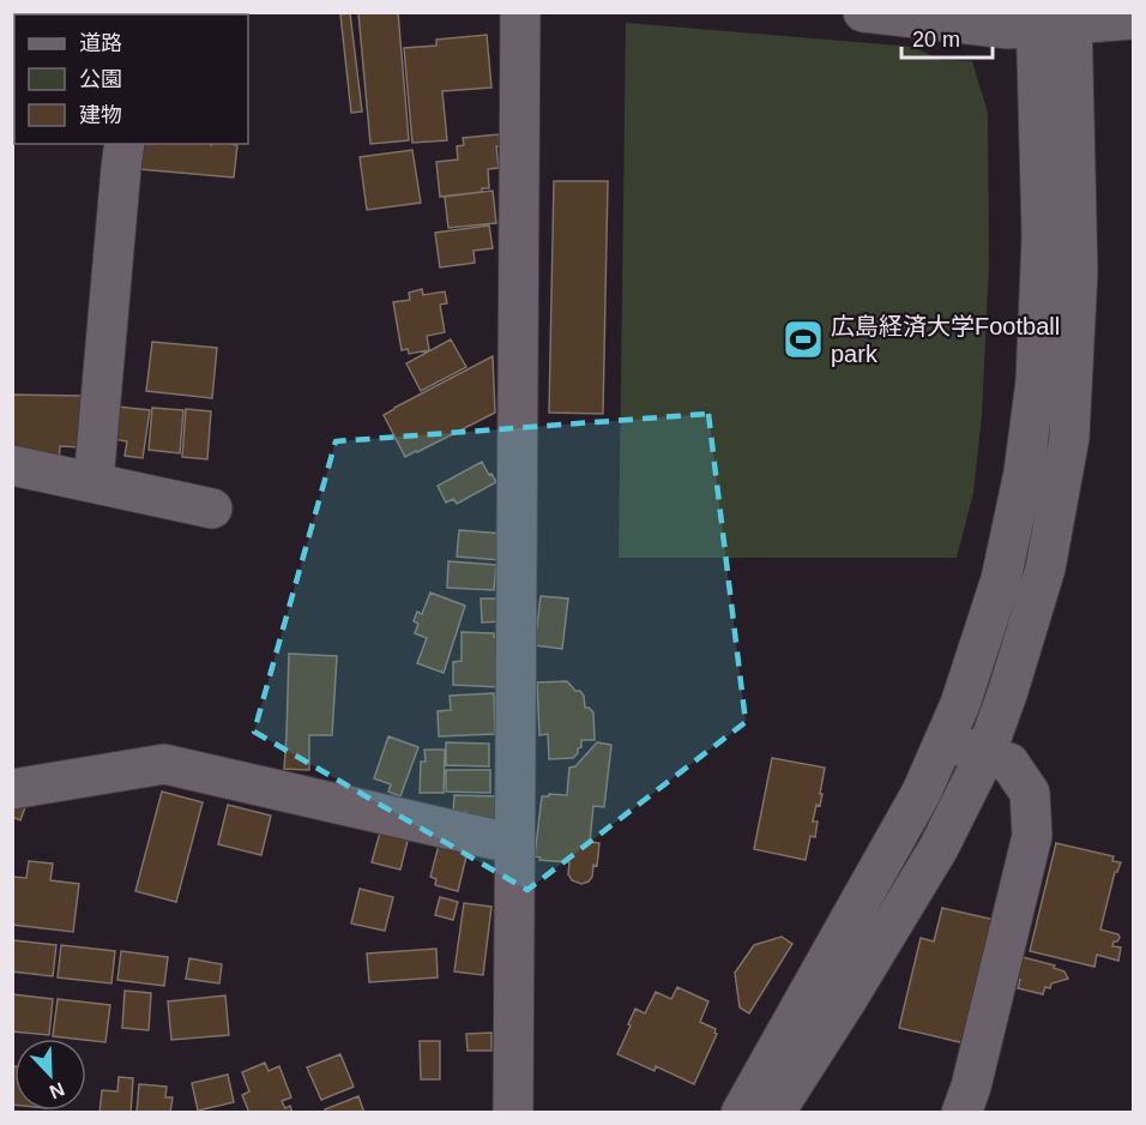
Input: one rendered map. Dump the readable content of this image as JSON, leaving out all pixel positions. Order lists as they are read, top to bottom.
{
  "places": {
    "sports": ["広島経済大学Football park"]
  },
  "legend": ["道路", "公園", "建物"],
  "scale_bar": "20 m",
  "north": "bottom right"
}
